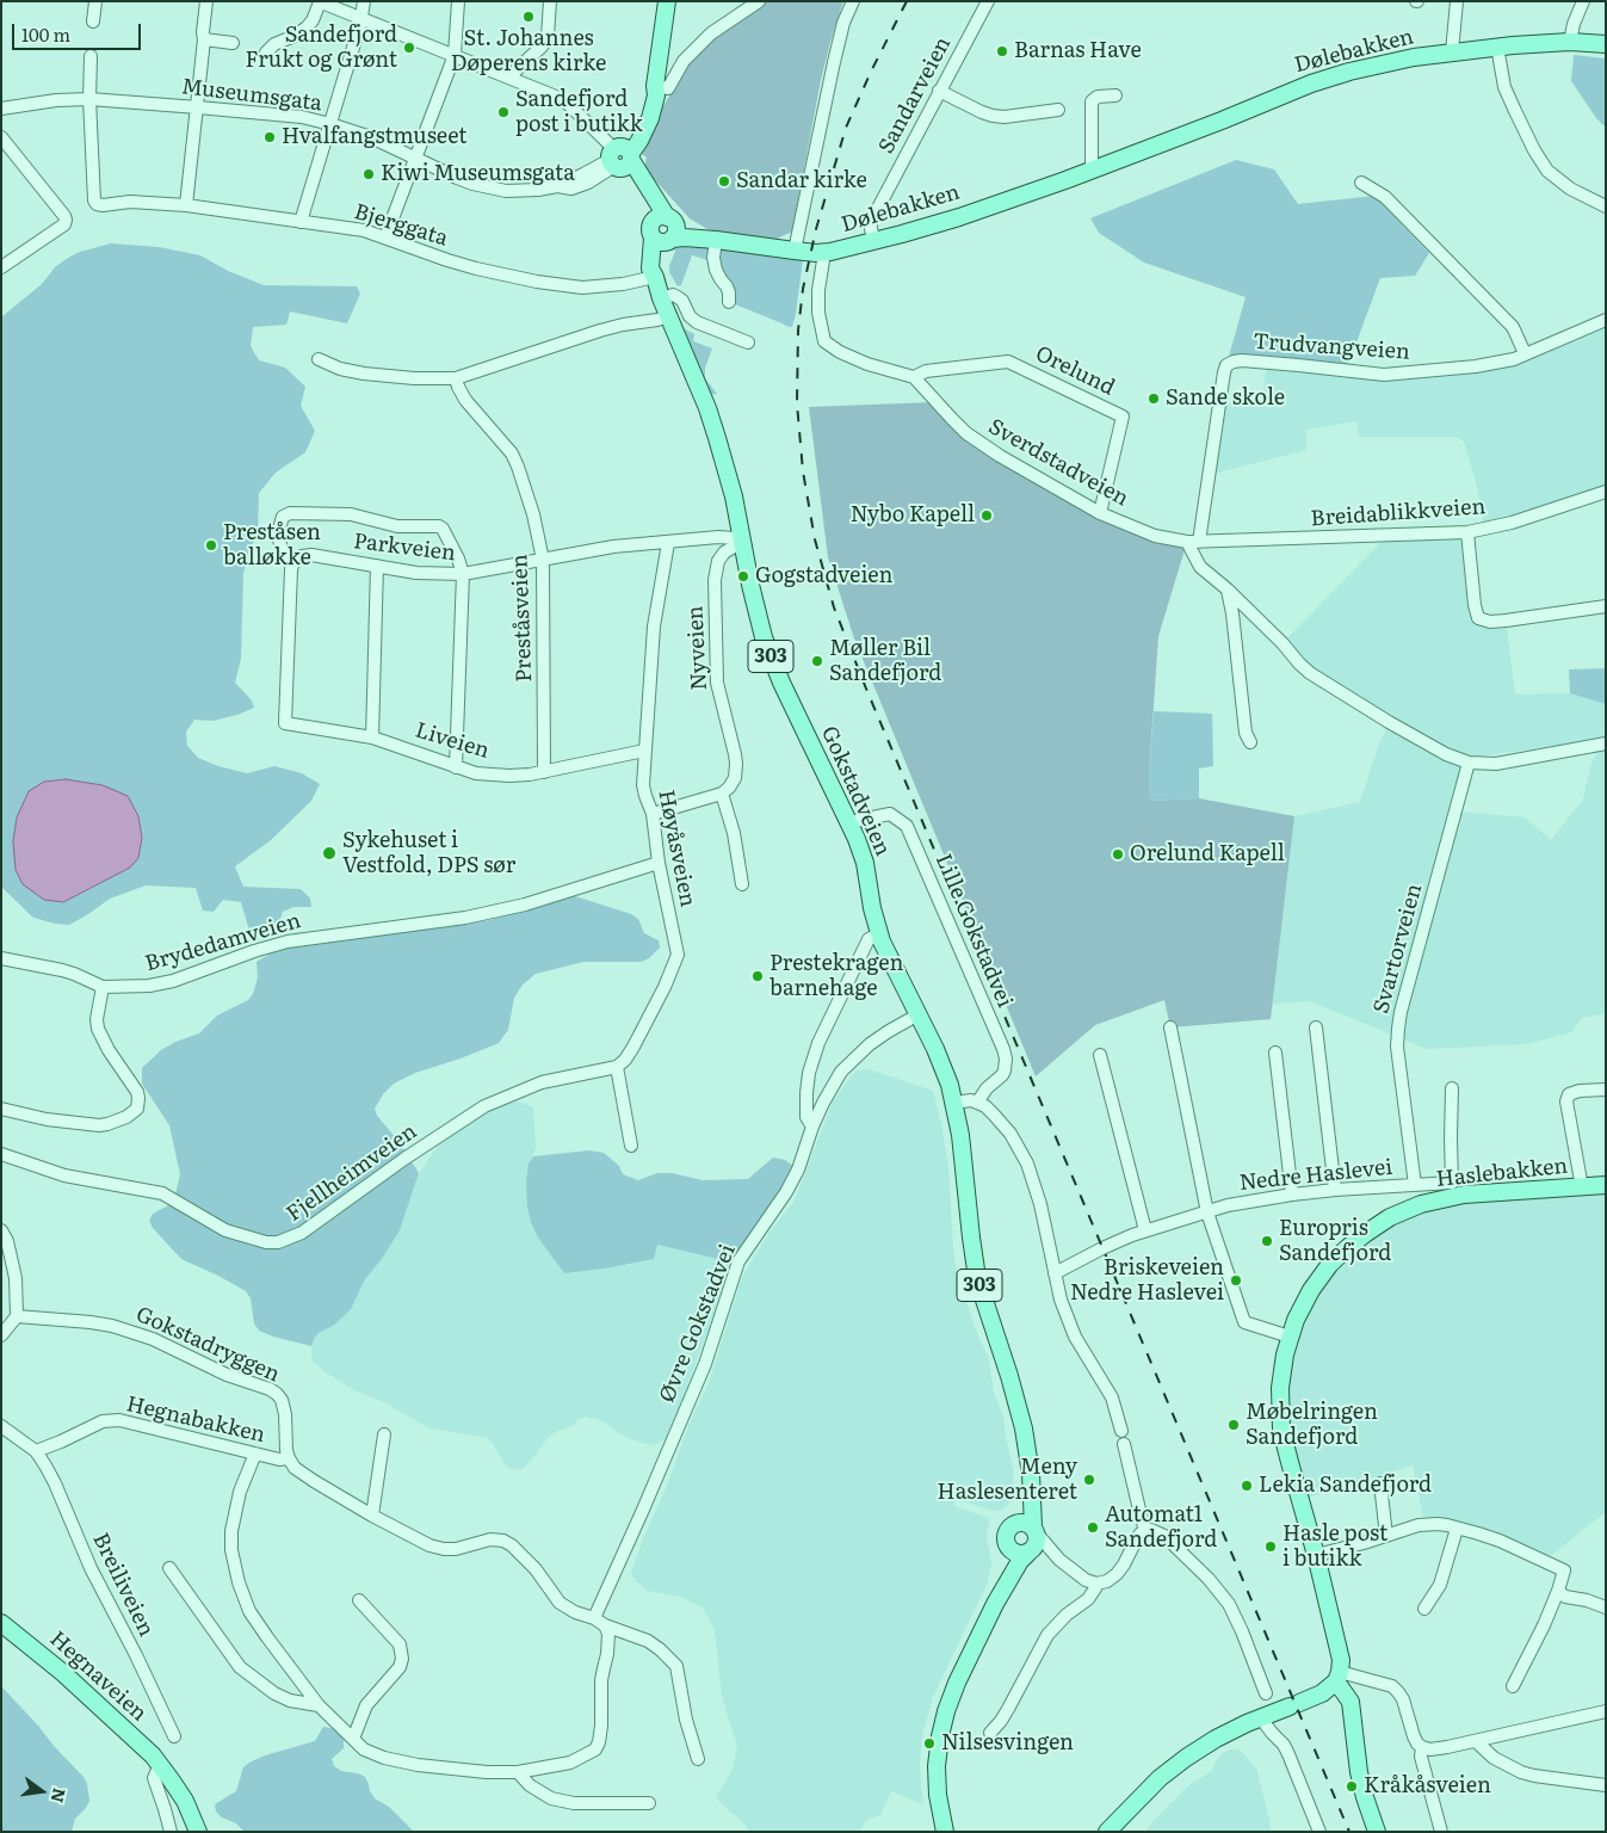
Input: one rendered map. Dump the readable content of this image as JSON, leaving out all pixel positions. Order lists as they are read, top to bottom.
{
  "streets": {
    "main road": [
      "Dølebakken",
      "303",
      "Gokstadveien",
      "Haslebakken",
      "Hegnaveien"
    ],
    "street": [
      "Museumsgata",
      "Sandarveien",
      "Bjerggata",
      "Trudvangveien",
      "Orelund",
      "Sverdstadveien",
      "Breidablikkveien",
      "Parkveien",
      "Preståsveien",
      "Nyveien",
      "Liveien",
      "Høyåsveien",
      "Lille Gokstadvei",
      "Brydedamveien",
      "Svartorveien",
      "Fjellheimveien",
      "Nedre Haslevei",
      "Øvre Gokstadvei",
      "Gokstadryggen",
      "Hegnabakken",
      "Breiliveien"
    ]
  },
  "crossings": [
    ["Dølebakken", "Sandarveien"],
    ["Museumsgata", "Bjerggata"],
    ["Bjerggata", "Gokstadveien"],
    ["Trudvangveien", "Sverdstadveien"],
    ["Trudvangveien", "Breidablikkveien"],
    ["Orelund", "Sverdstadveien"],
    ["Sverdstadveien", "Breidablikkveien"],
    ["Parkveien", "Preståsveien"],
    ["Parkveien", "Nyveien"],
    ["Parkveien", "Liveien"],
    ["Parkveien", "Gokstadveien"],
    ["Parkveien", "Høyåsveien"],
    ["Preståsveien", "Liveien"],
    ["Nyveien", "Gokstadveien"],
    ["303", "Gokstadveien"],
    ["Liveien", "Høyåsveien"],
    ["Gokstadveien", "Lille Gokstadvei"],
    ["Gokstadveien", "Øvre Gokstadvei"],
    ["Høyåsveien", "Brydedamveien"],
    ["Høyåsveien", "Fjellheimveien"],
    ["Svartorveien", "Nedre Haslevei"],
    ["Gokstadryggen", "Hegnabakken"],
    ["Hegnabakken", "Breiliveien"]
  ],
  "places": [
    "St. Johannes Døperens kirke",
    "Sandefjord Frukt og Grønt",
    "Barnas Have",
    "Sandefjord post i butikk",
    "Hvalfangstmuseet",
    "Kiwi Museumsgata",
    "Sandar kirke",
    "Sande skole",
    "Nybo Kapell",
    "Preståsen balløkke",
    "Gogstadveien",
    "Møller Bil Sandefjord",
    "Sykehuset i Vestfold, DPS sør",
    "Orelund Kapell",
    "Prestekragen barnehage",
    "Europris Sandefjord",
    "Briskeveien Nedre Haslevei",
    "Møbelringen Sandefjord",
    "Meny Haslesenteret",
    "Lekia Sandefjord",
    "Automat1 Sandefjord",
    "Hasle post i butikk",
    "Nilsesvingen",
    "Kråkåsveien"
  ],
  "scale_bar": "100 m",
  "north": "right"
}
